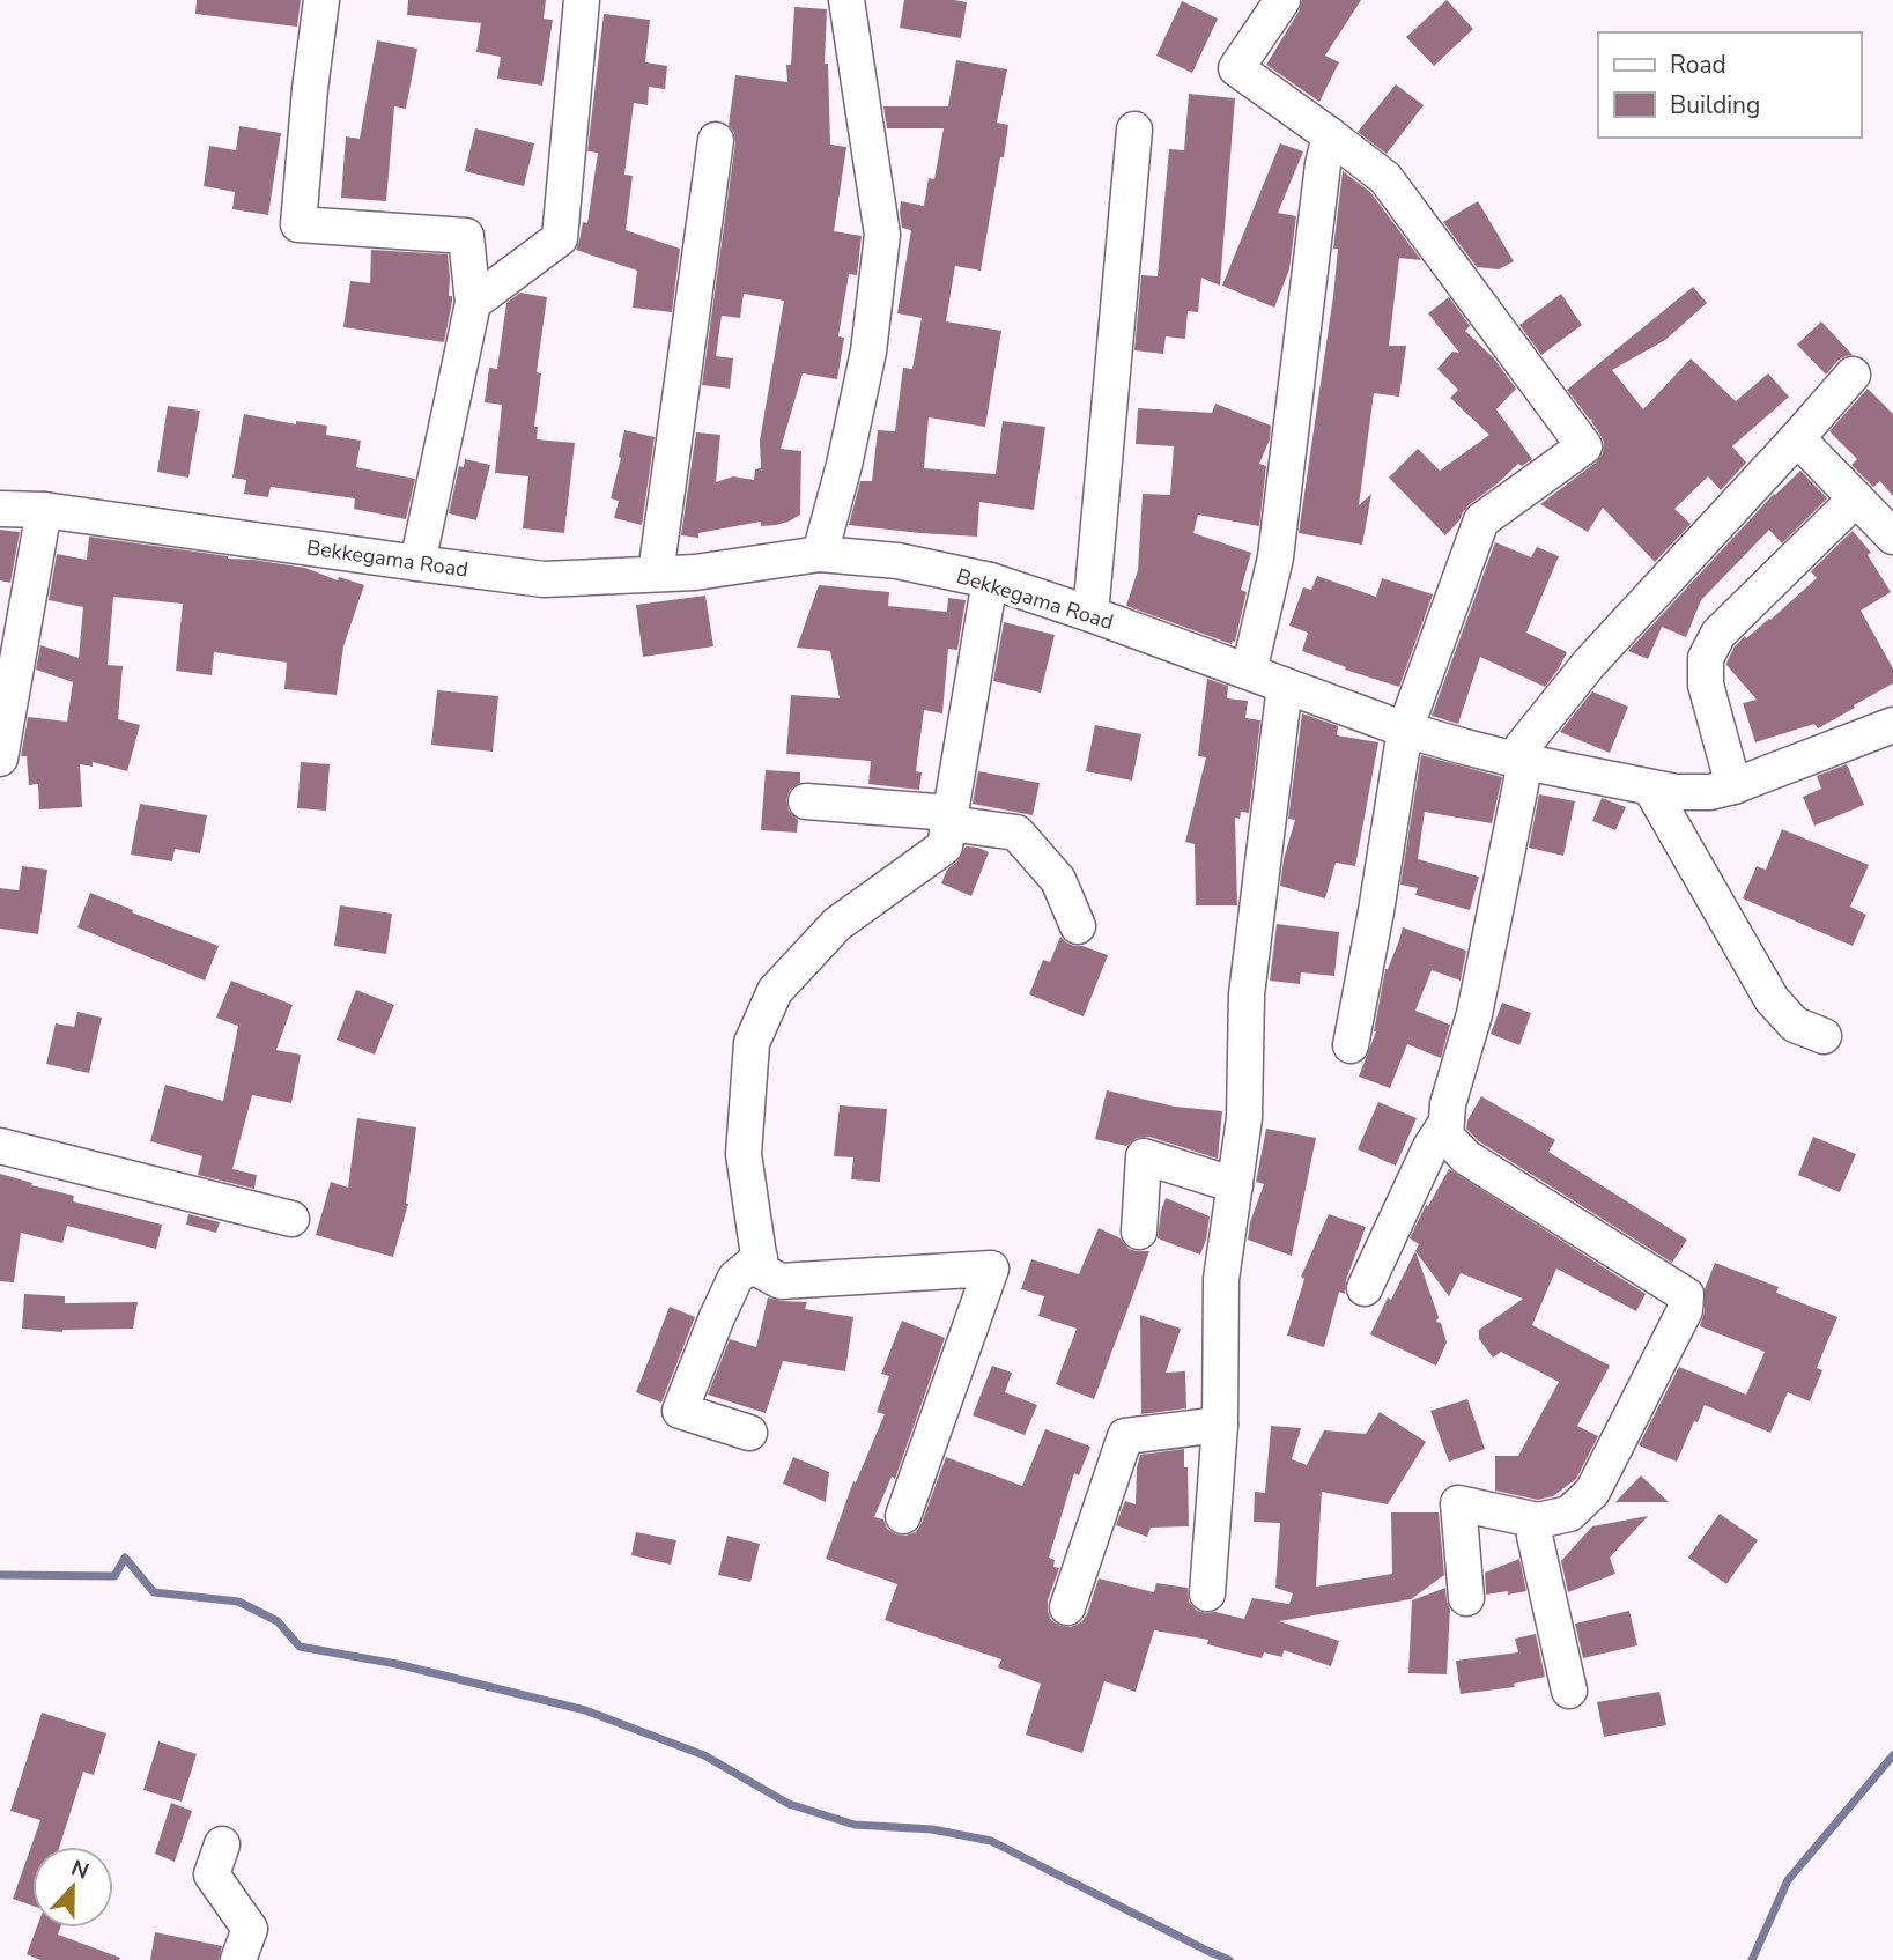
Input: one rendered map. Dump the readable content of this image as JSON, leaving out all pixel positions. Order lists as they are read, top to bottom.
{
  "streets": {
    "street": ["Bekkegama Road"]
  },
  "legend": ["Road", "Building"],
  "north": "top"
}
